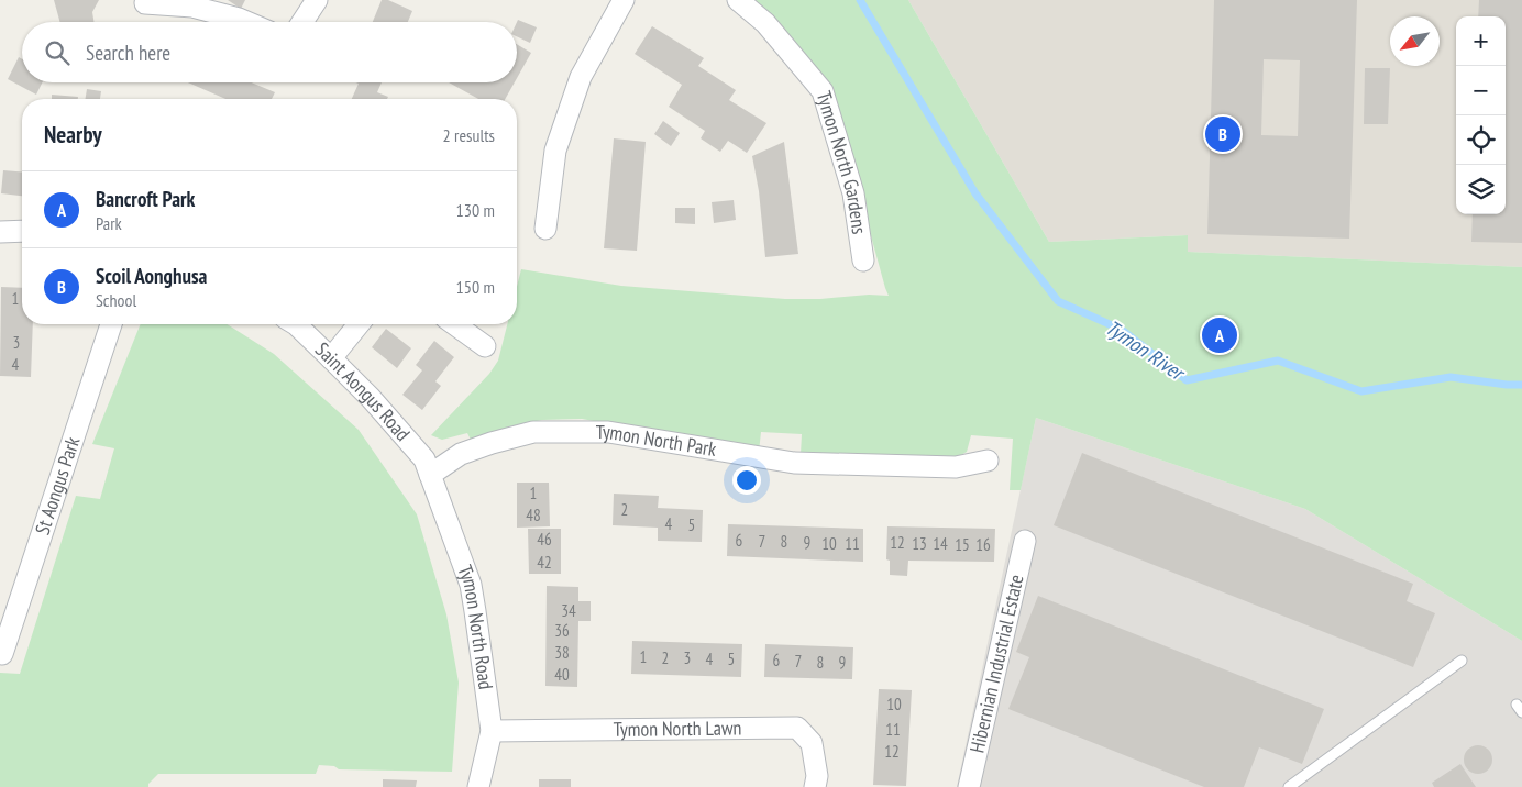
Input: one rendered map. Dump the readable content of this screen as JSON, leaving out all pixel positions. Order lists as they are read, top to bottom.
{
  "streets": {
    "street": [
      "Tymon North Gardens",
      "Saint Aongus Road",
      "Tymon North Park",
      "St Aongus Park",
      "Tymon North Road",
      "Hibernian Industrial Estate",
      "Tymon North Lawn"
    ]
  },
  "crossings": [
    ["Saint Aongus Road", "Tymon North Park"],
    ["Saint Aongus Road", "Tymon North Road"],
    ["Tymon North Park", "Tymon North Road"],
    ["Tymon North Road", "Tymon North Lawn"]
  ],
  "water": ["Tymon River"],
  "house_numbers": [
    "1",
    "3",
    "4",
    "1",
    "2",
    "48",
    "4",
    "5",
    "46",
    "6",
    "7",
    "8",
    "9",
    "12",
    "10",
    "11",
    "13",
    "14",
    "15",
    "16",
    "42",
    "34",
    "36",
    "38",
    "1",
    "2",
    "3",
    "4",
    "5",
    "6",
    "7",
    "8",
    "9",
    "40",
    "10",
    "11",
    "12"
  ],
  "north": "bottom left",
  "page": {
    "map_buttons": ["+", "−"],
    "search": "Search here",
    "heading": ["Nearby", "2 results"],
    "pins": ["B", "A"],
    "list": [
      {
        "mark": "A",
        "name": "Bancroft Park",
        "note": "Park",
        "value": "130 m"
      },
      {
        "mark": "B",
        "name": "Scoil Aonghusa",
        "note": "School",
        "value": "150 m"
      }
    ]
  }
}
